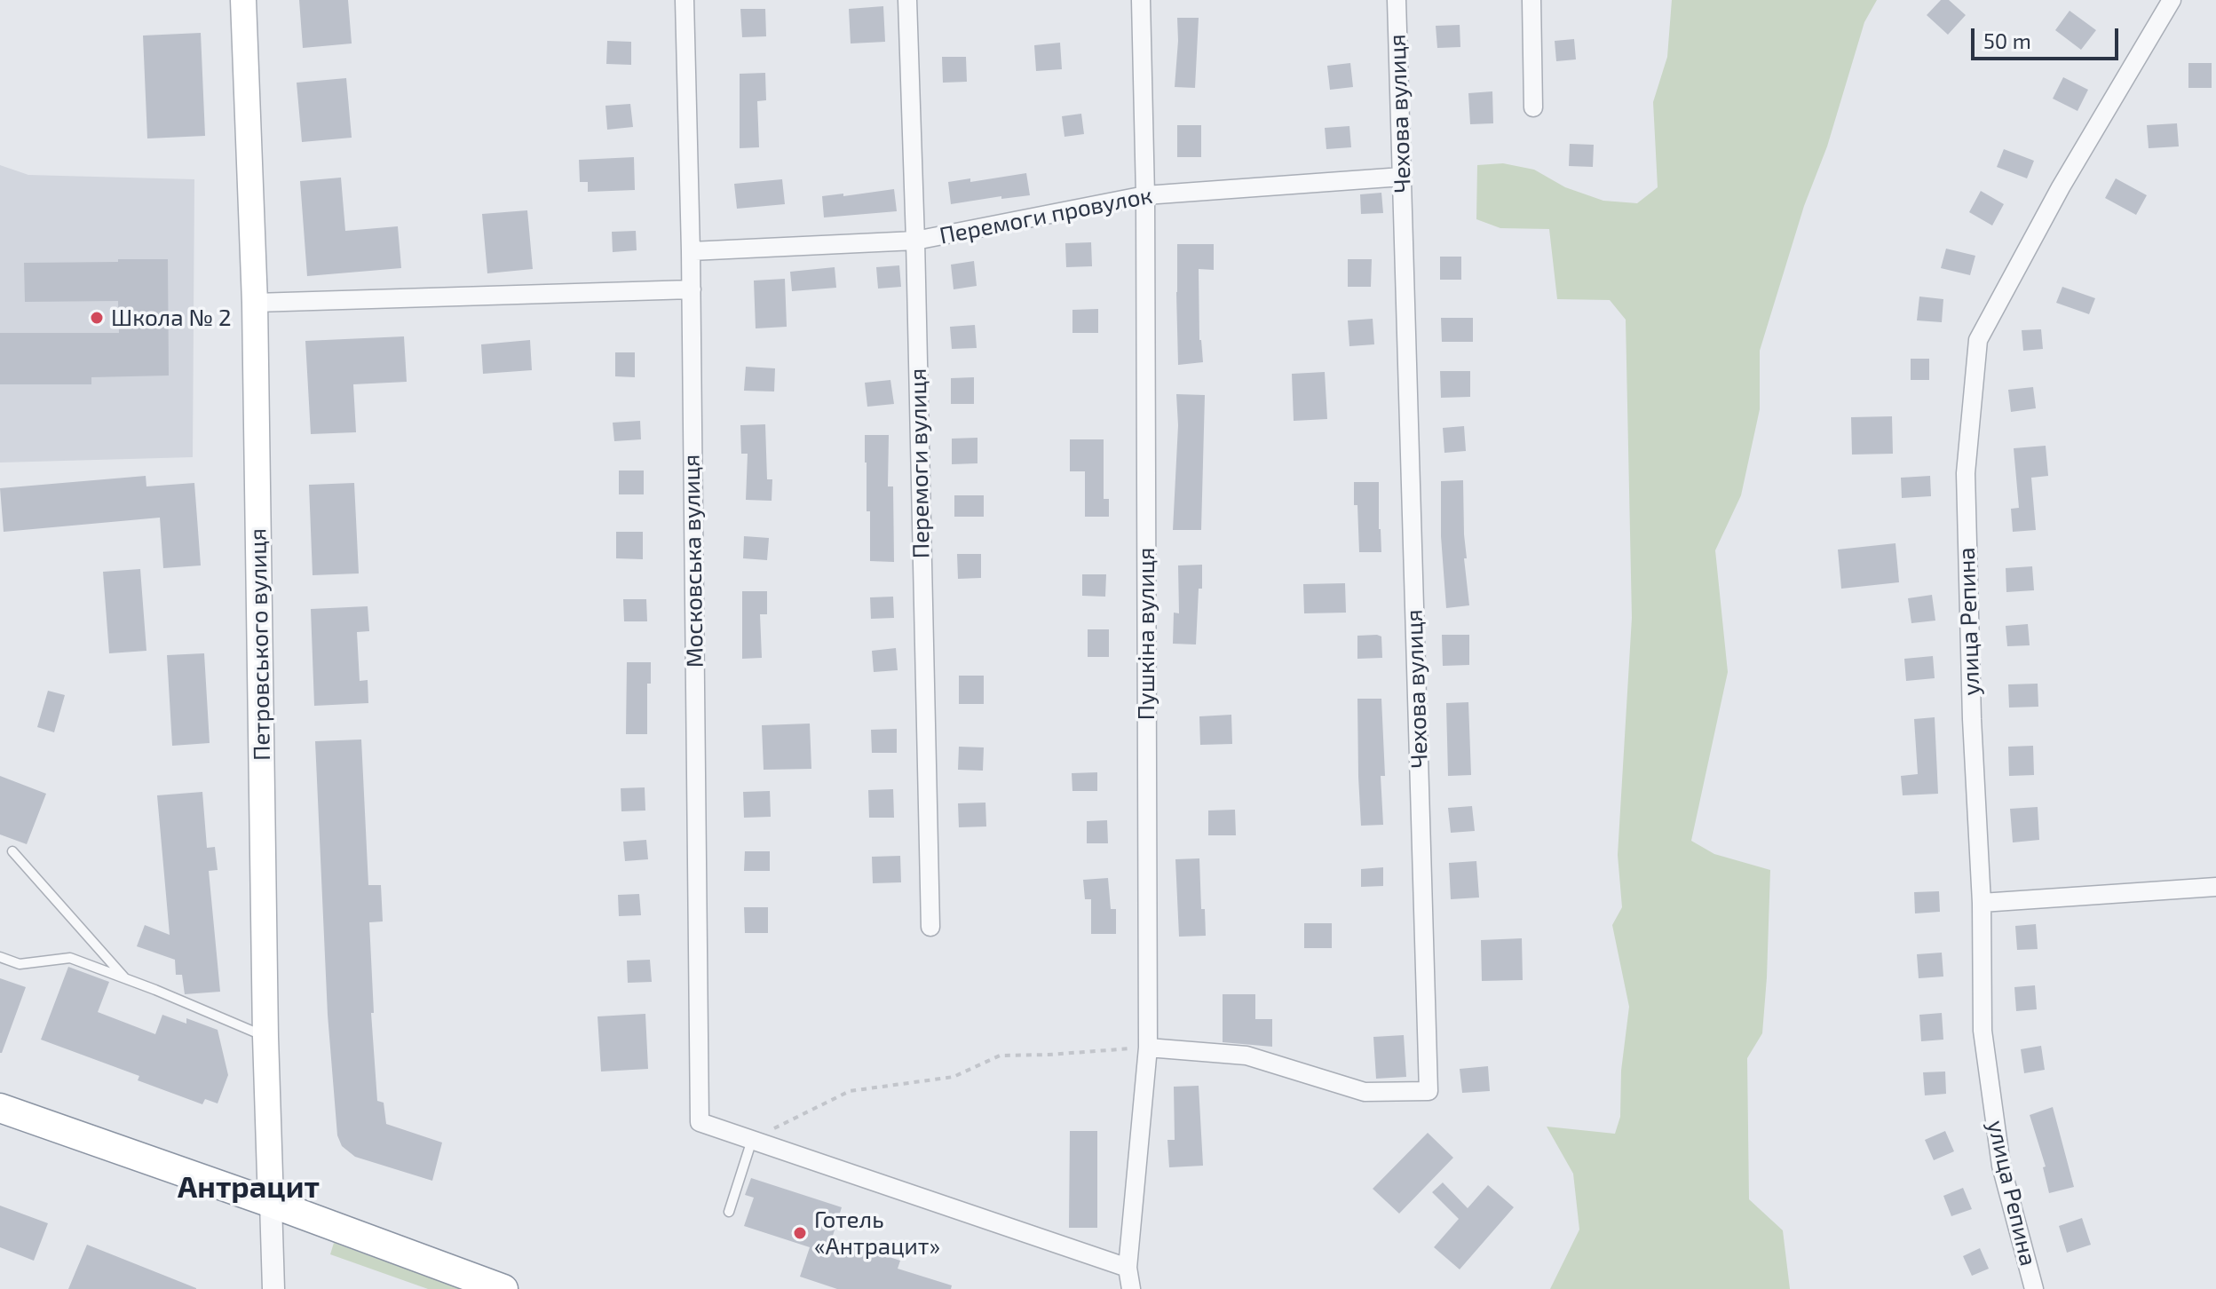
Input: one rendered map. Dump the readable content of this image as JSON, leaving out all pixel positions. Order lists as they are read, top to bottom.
{
  "streets": {
    "main road": ["Петровського вулиця"],
    "street": [
      "Чехова вулиця",
      "Перемоги провулок",
      "Перемоги вулиця",
      "Московська вулиця",
      "улица Репина",
      "Пушкіна вулиця"
    ]
  },
  "crossings": [
    ["Чехова вулиця", "Перемоги провулок"],
    ["Чехова вулиця", "Пушкіна вулиця"],
    ["Перемоги провулок", "Перемоги вулиця"],
    ["Перемоги провулок", "Московська вулиця"],
    ["Перемоги провулок", "Пушкіна вулиця"]
  ],
  "districts": ["Антрацит"],
  "places": ["Школа № 2", "Готель «Антрацит»"],
  "scale_bar": "50 m"
}
